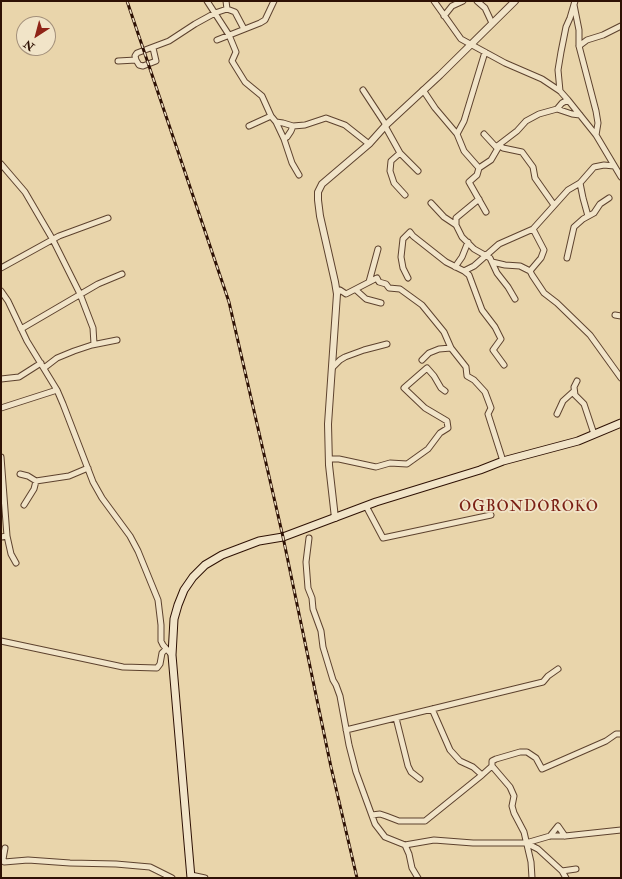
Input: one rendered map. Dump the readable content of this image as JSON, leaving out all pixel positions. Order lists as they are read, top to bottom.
{
  "districts": ["OGBONDOROKO"],
  "north": "bottom left"
}
